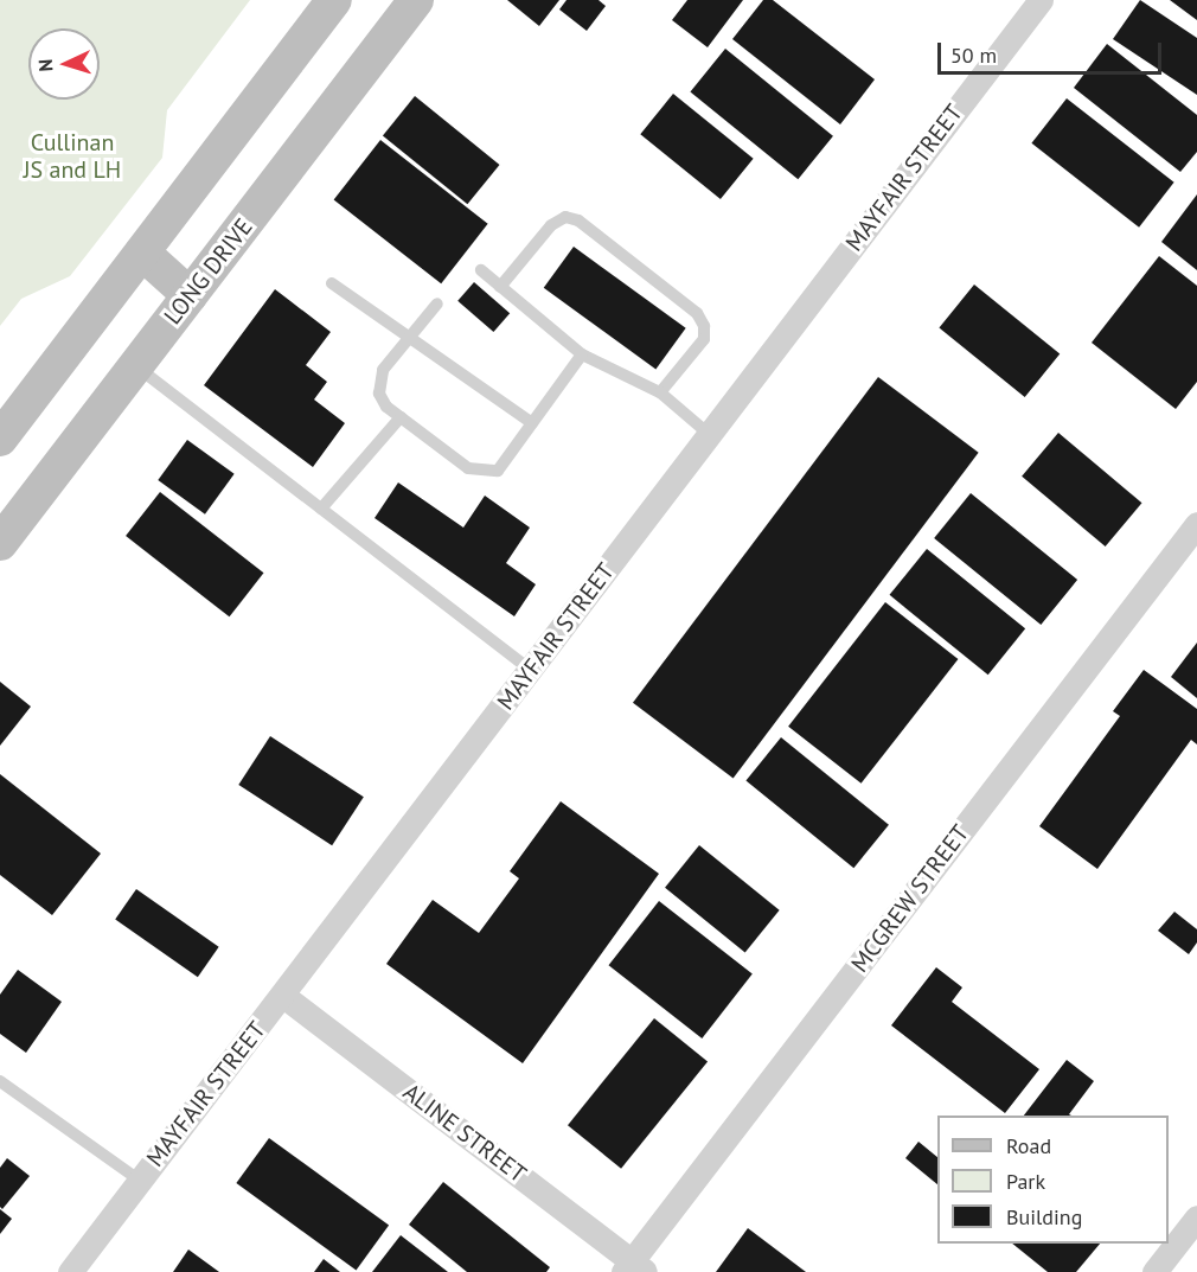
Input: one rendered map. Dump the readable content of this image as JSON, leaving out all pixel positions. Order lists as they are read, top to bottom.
{
  "streets": {
    "main road": ["LONG DRIVE"],
    "street": ["MAYFAIR STREET", "MCGREW STREET", "ALINE STREET"]
  },
  "crossings": [
    ["MAYFAIR STREET", "ALINE STREET"],
    ["MCGREW STREET", "ALINE STREET"]
  ],
  "parks": ["Cullinan JS and LH"],
  "legend": ["Road", "Park", "Building"],
  "scale_bar": "50 m",
  "north": "left"
}
